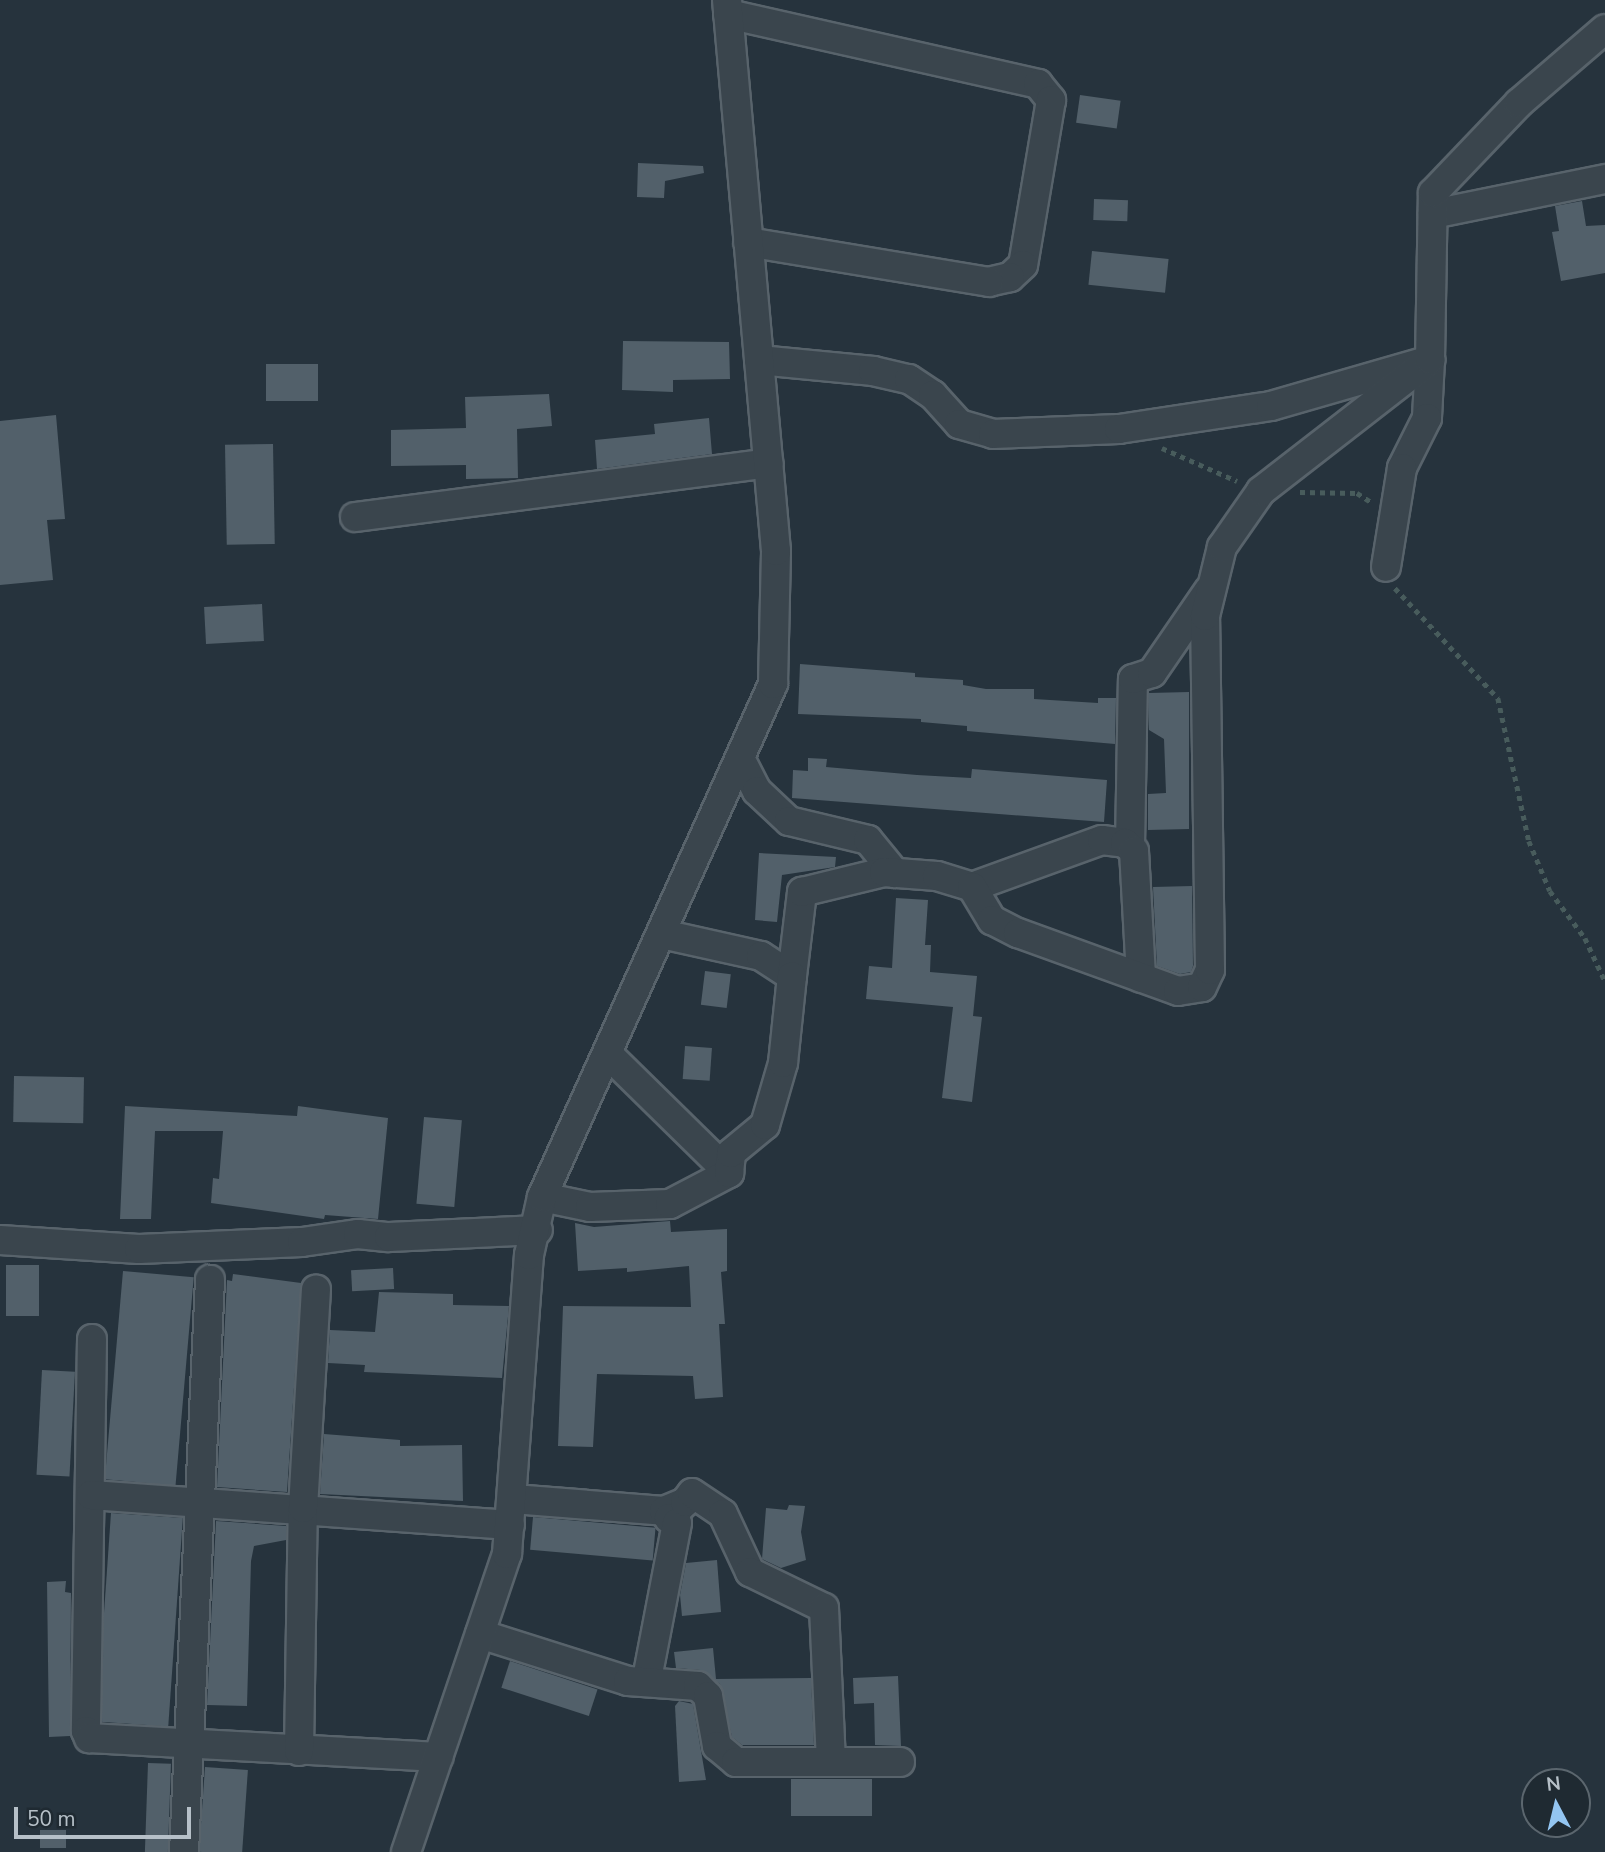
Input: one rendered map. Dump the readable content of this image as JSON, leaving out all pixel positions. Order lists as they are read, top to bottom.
{
  "scale_bar": "50 m",
  "north": "top"
}
